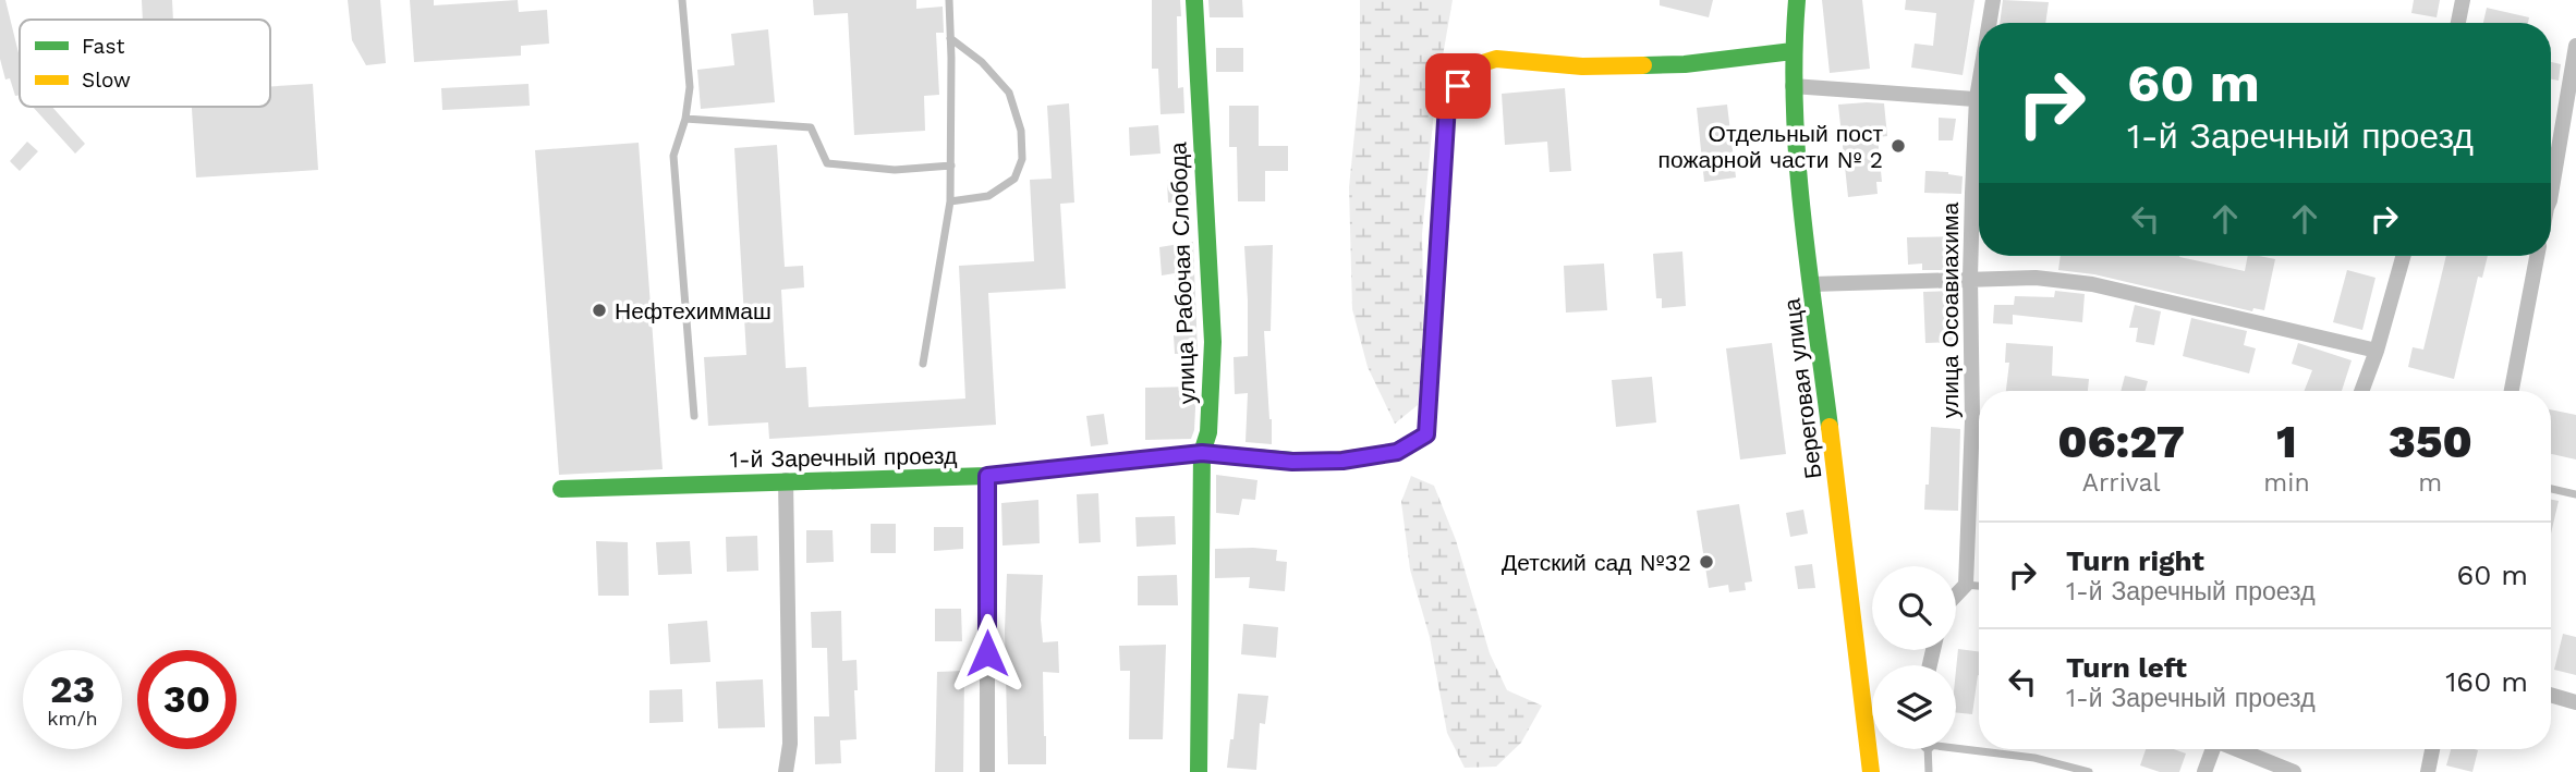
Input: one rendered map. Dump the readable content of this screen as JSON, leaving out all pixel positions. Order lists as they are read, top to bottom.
{
  "streets": {
    "street": [
      "улица Рабочая Слобода",
      "улица Осоавиахима",
      "Береговая улица",
      "1-й Заречный проезд"
    ]
  },
  "crossings": [
    ["улица Рабочая Слобода", "1-й Заречный проезд"],
    ["Береговая улица", "1-й Заречный проезд"]
  ],
  "places": ["Отдельный пост пожарной части № 2", "Нефтехиммаш", "Детский сад №32"],
  "legend": ["Fast", "Slow"],
  "page": {
    "turn": ["60 m", "1-й Заречный проезд"],
    "eta": [
      "06:27",
      "Arrival",
      "1",
      "min",
      "350",
      "m"
    ],
    "list": [
      {
        "name": "Turn right",
        "note": "1-й Заречный проезд",
        "value": "60 m"
      },
      {
        "name": "Turn left",
        "note": "1-й Заречный проезд",
        "value": "160 m"
      }
    ],
    "speed": "23 km/h",
    "limit": "30"
  }
}
